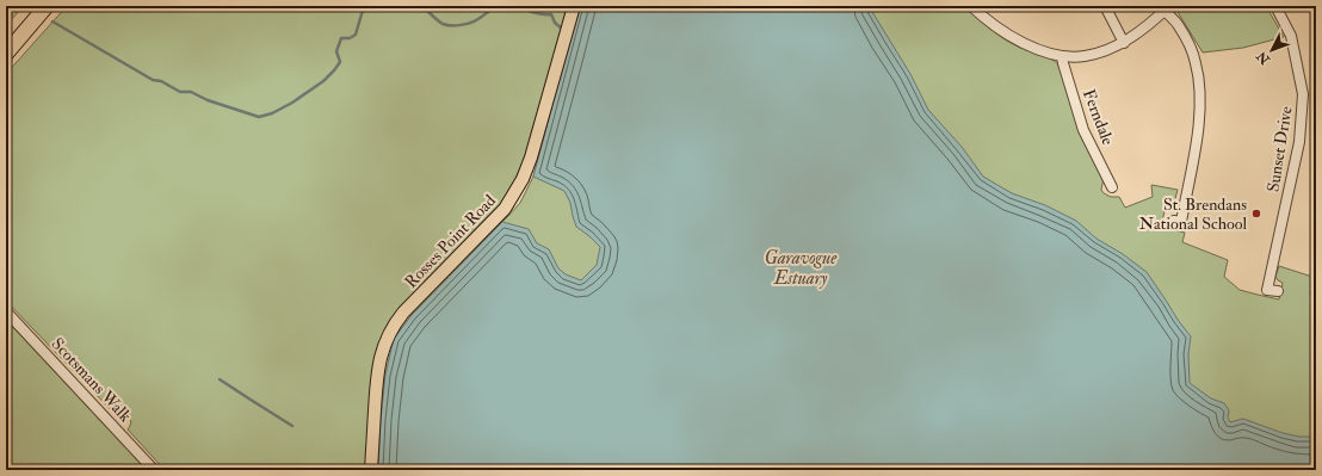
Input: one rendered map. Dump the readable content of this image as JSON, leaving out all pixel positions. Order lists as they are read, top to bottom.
{
  "streets": {
    "main road": ["Rosses Point Road"],
    "street": ["Ferndale", "Sunset Drive", "Scotsmans Walk"]
  },
  "water": ["Garavogue Estuary"],
  "places": ["St. Brendans National School"],
  "north": "bottom left"
}
